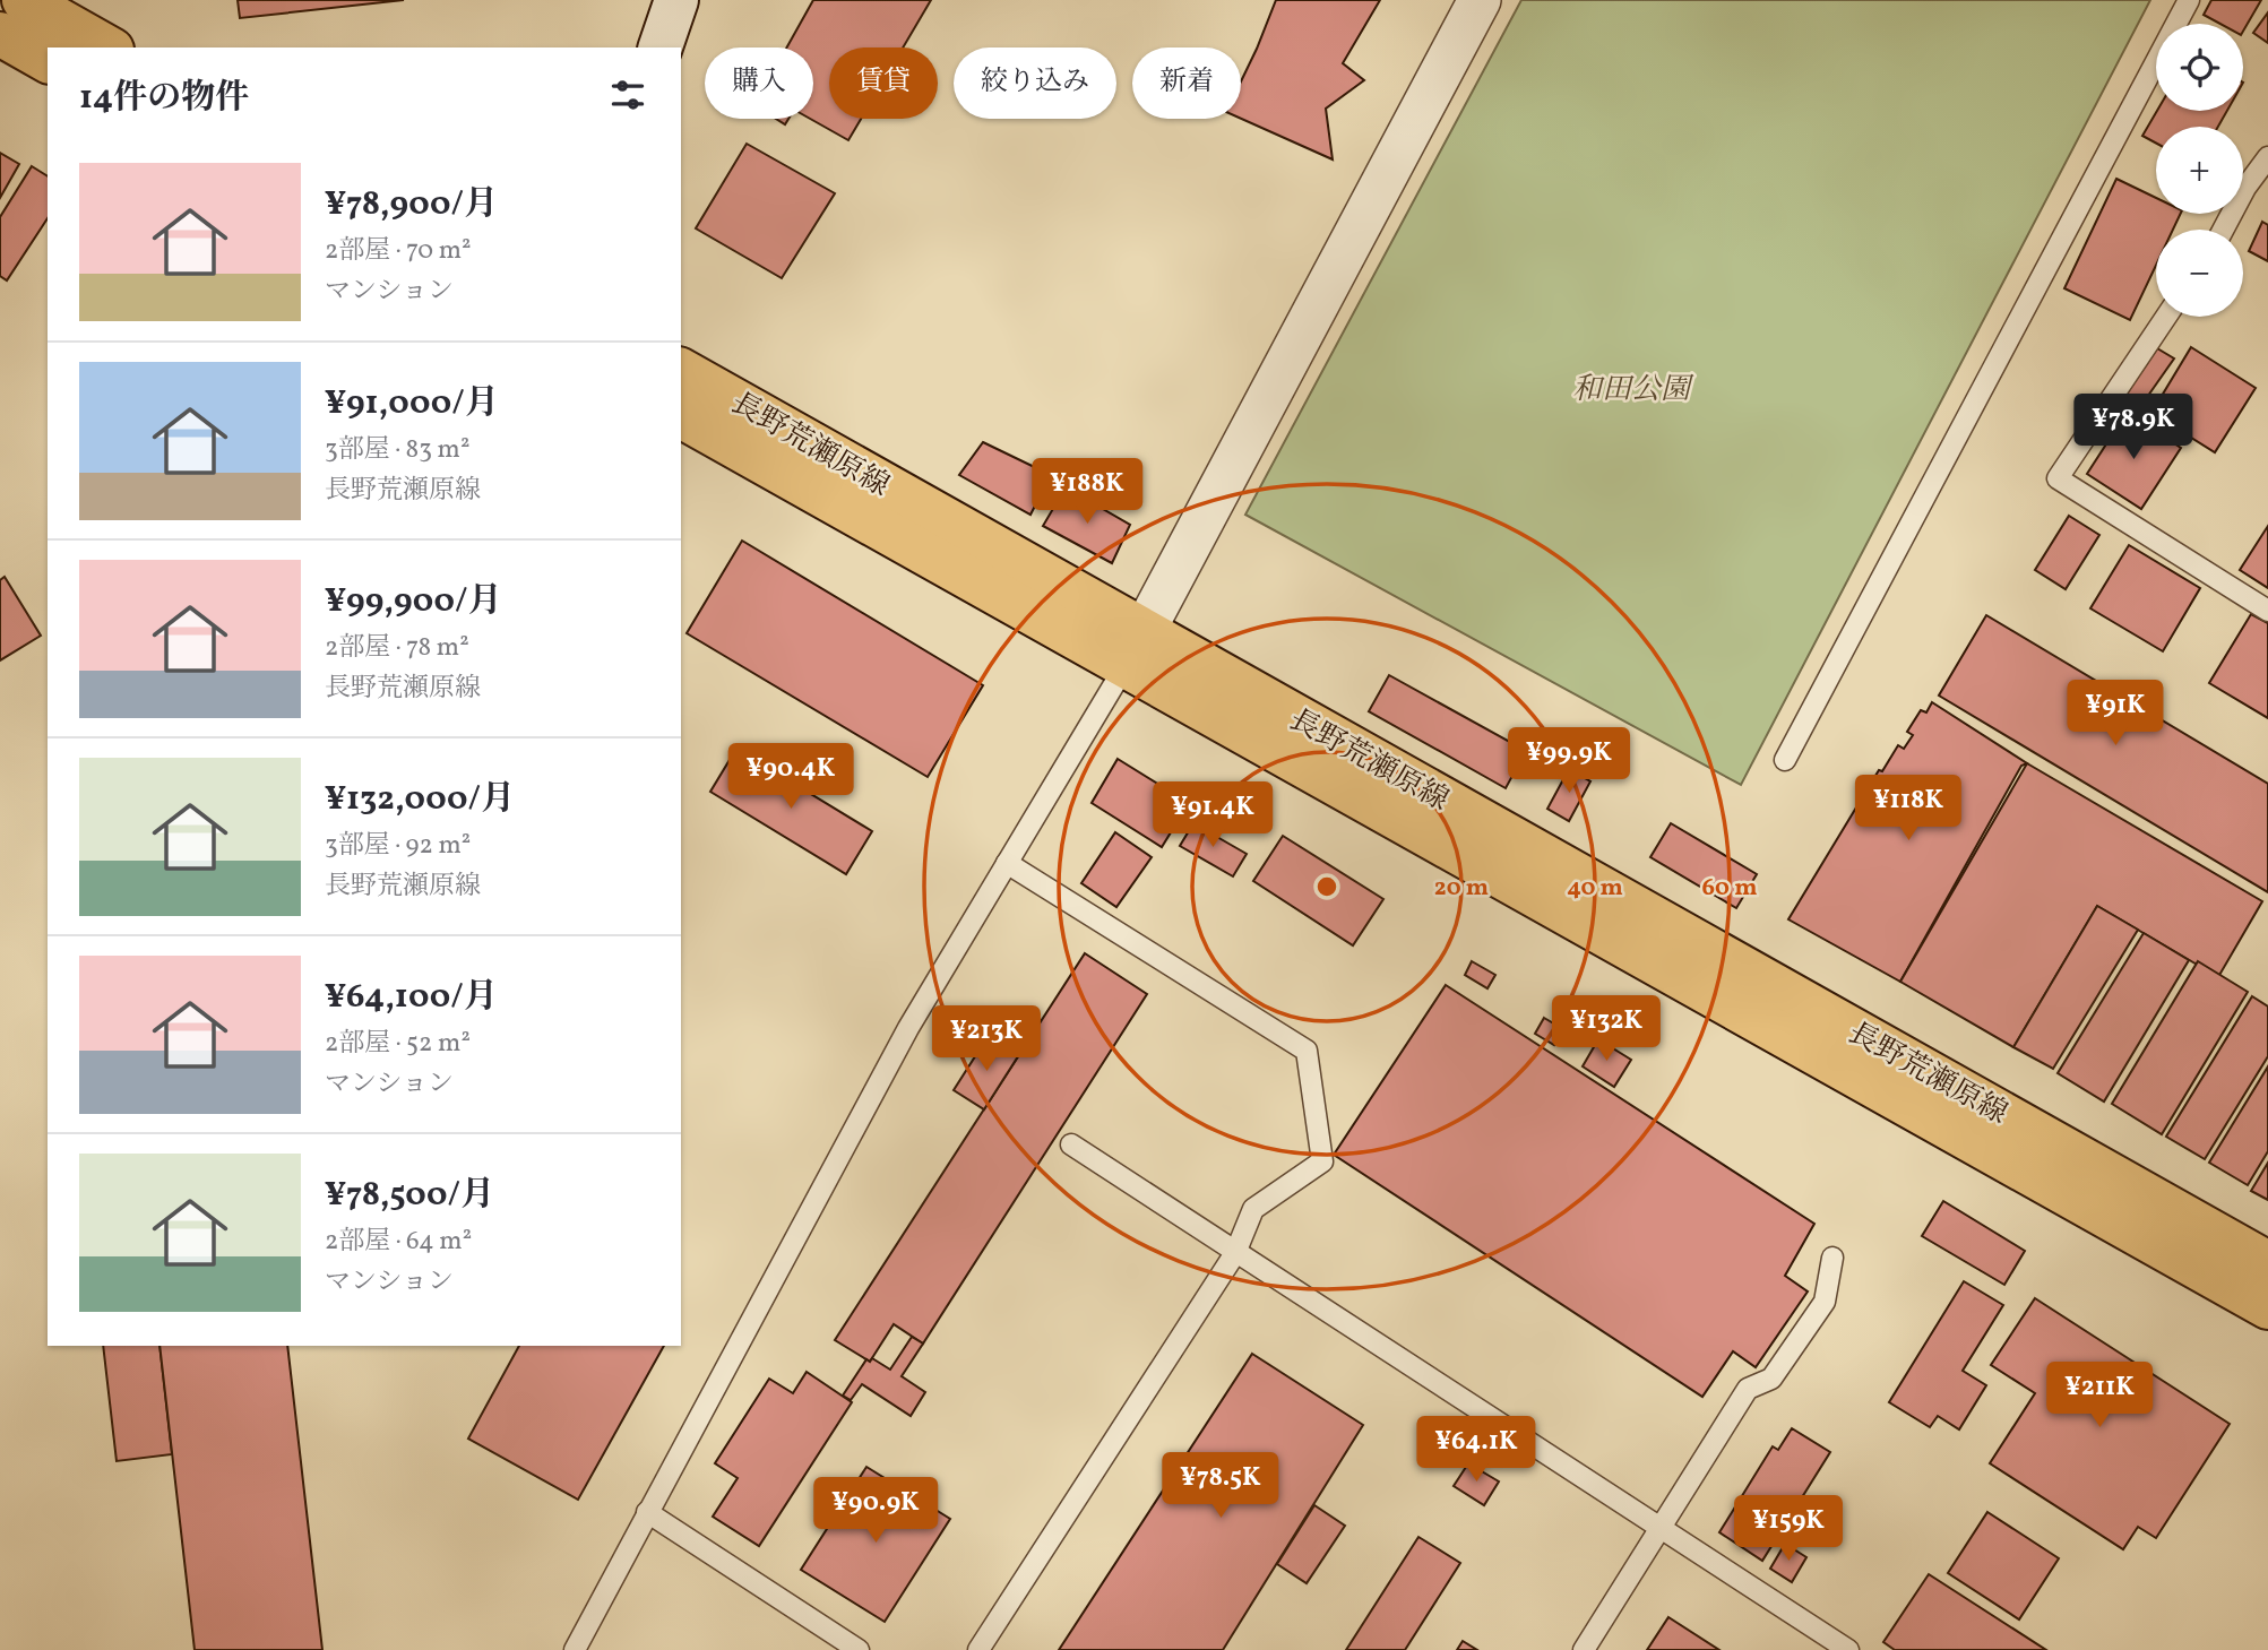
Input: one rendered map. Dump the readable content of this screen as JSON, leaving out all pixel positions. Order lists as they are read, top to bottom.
{
  "streets": {
    "main road": ["長野荒瀬原線"]
  },
  "parks": ["和田公園"],
  "page": {
    "map_buttons": ["+", "−"],
    "chip": [
      "購入",
      "賃貸",
      "絞り込み",
      "新着"
    ],
    "heading": "14件の物件",
    "list": [
      {
        "name": "¥78,900/月",
        "note": "2部屋 · 70 m² · マンション"
      },
      {
        "name": "¥91,000/月",
        "note": "3部屋 · 83 m² · 長野荒瀬原線"
      },
      {
        "name": "¥99,900/月",
        "note": "2部屋 · 78 m² · 長野荒瀬原線"
      },
      {
        "name": "¥132,000/月",
        "note": "3部屋 · 92 m² · 長野荒瀬原線"
      },
      {
        "name": "¥64,100/月",
        "note": "2部屋 · 52 m² · マンション"
      },
      {
        "name": "¥78,500/月",
        "note": "2部屋 · 64 m² · マンション"
      }
    ],
    "price": [
      "¥78.9K",
      "¥188K",
      "¥91K",
      "¥99.9K",
      "¥90.4K",
      "¥118K",
      "¥91.4K",
      "¥132K",
      "¥213K",
      "¥211K",
      "¥64.1K",
      "¥78.5K",
      "¥90.9K",
      "¥159K"
    ]
  },
  "rings": ["20 m", "40 m", "60 m"]
}
